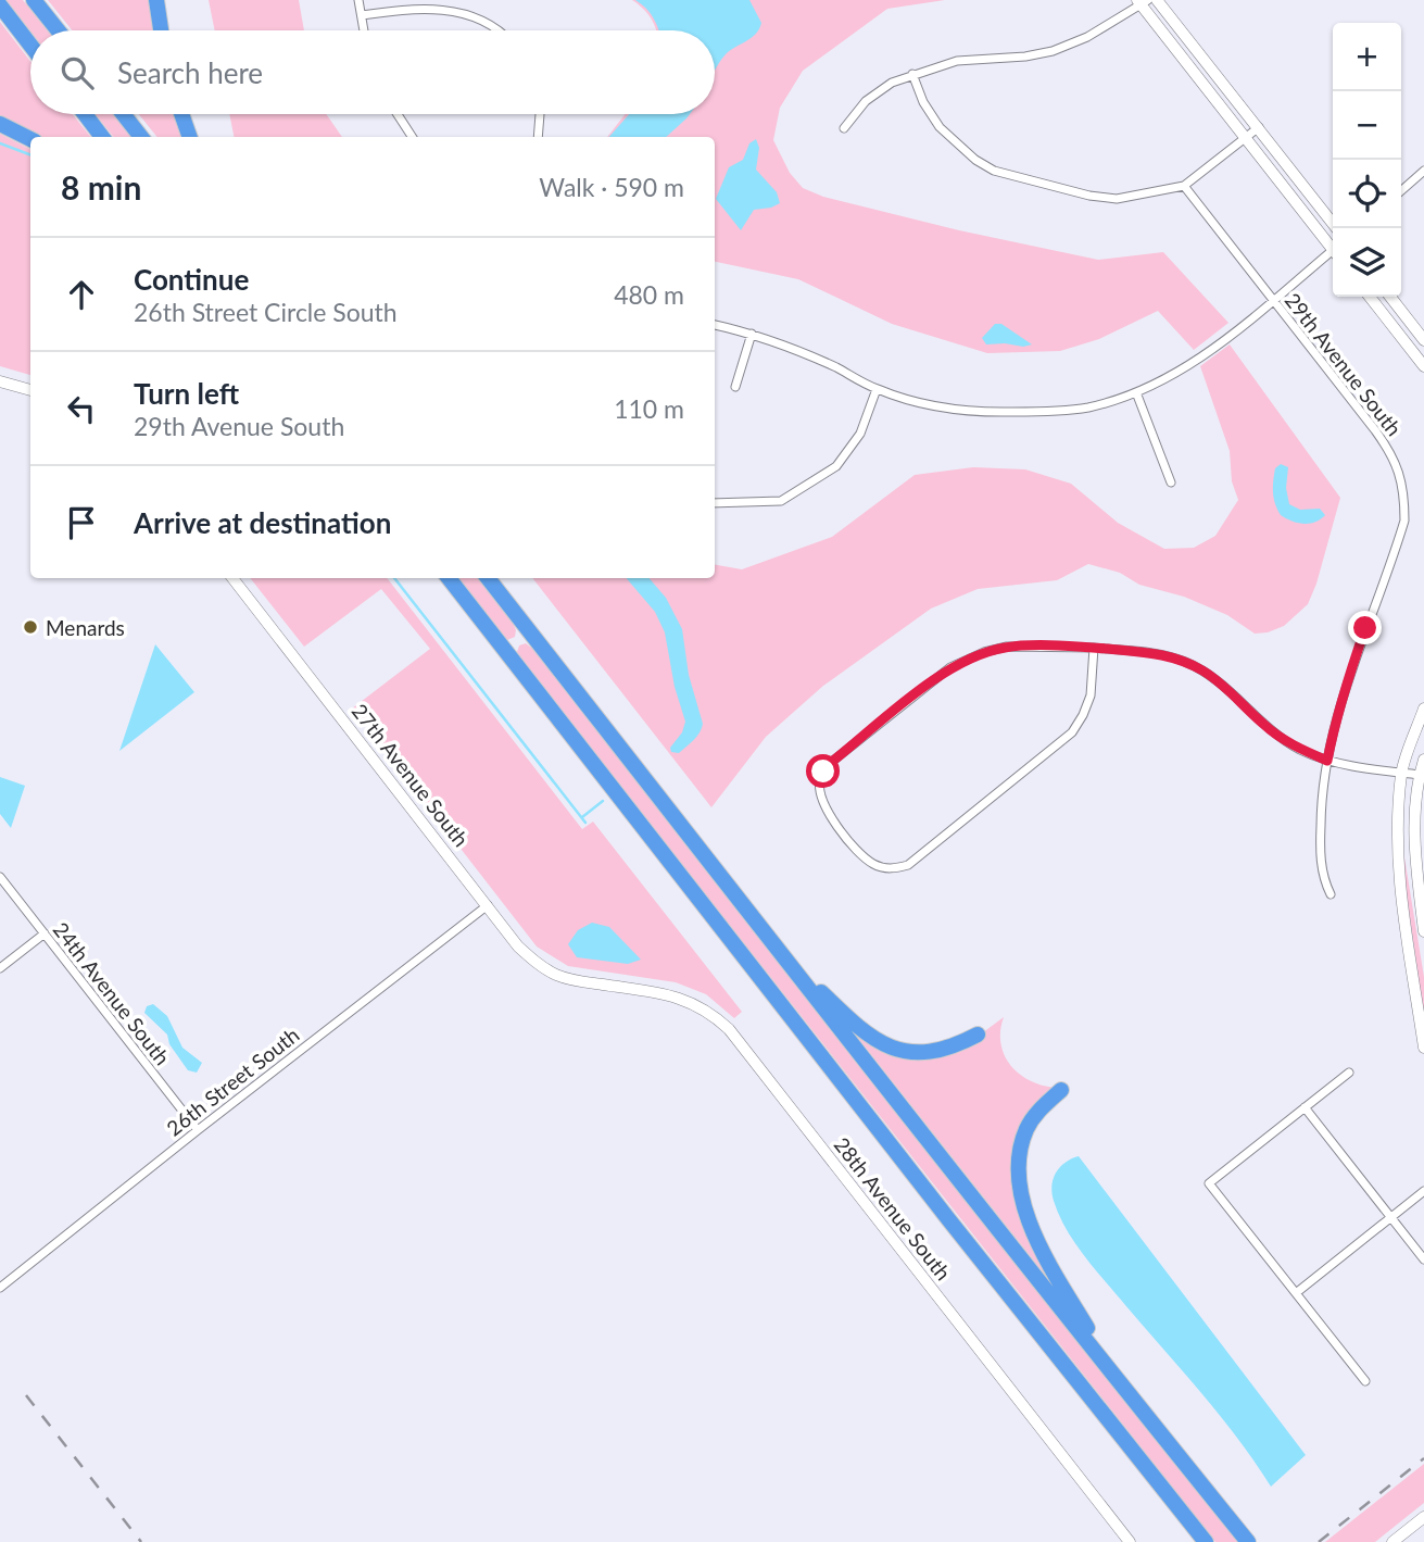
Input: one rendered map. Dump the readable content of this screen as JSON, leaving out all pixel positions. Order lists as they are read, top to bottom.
{
  "streets": {
    "street": [
      "29th Avenue South",
      "27th Avenue South",
      "24th Avenue South",
      "26th Street South",
      "28th Avenue South"
    ]
  },
  "crossings": [
    ["27th Avenue South", "26th Street South"],
    ["27th Avenue South", "28th Avenue South"],
    ["24th Avenue South", "26th Street South"]
  ],
  "places": ["Menards"],
  "page": {
    "map_buttons": ["+", "−"],
    "search": "Search here",
    "heading": ["8 min", "Walk · 590 m"],
    "list": [
      ["Continue", "26th Street Circle South", "480 m"],
      ["Turn left", "29th Avenue South", "110 m"],
      "Arrive at destination"
    ]
  }
}
